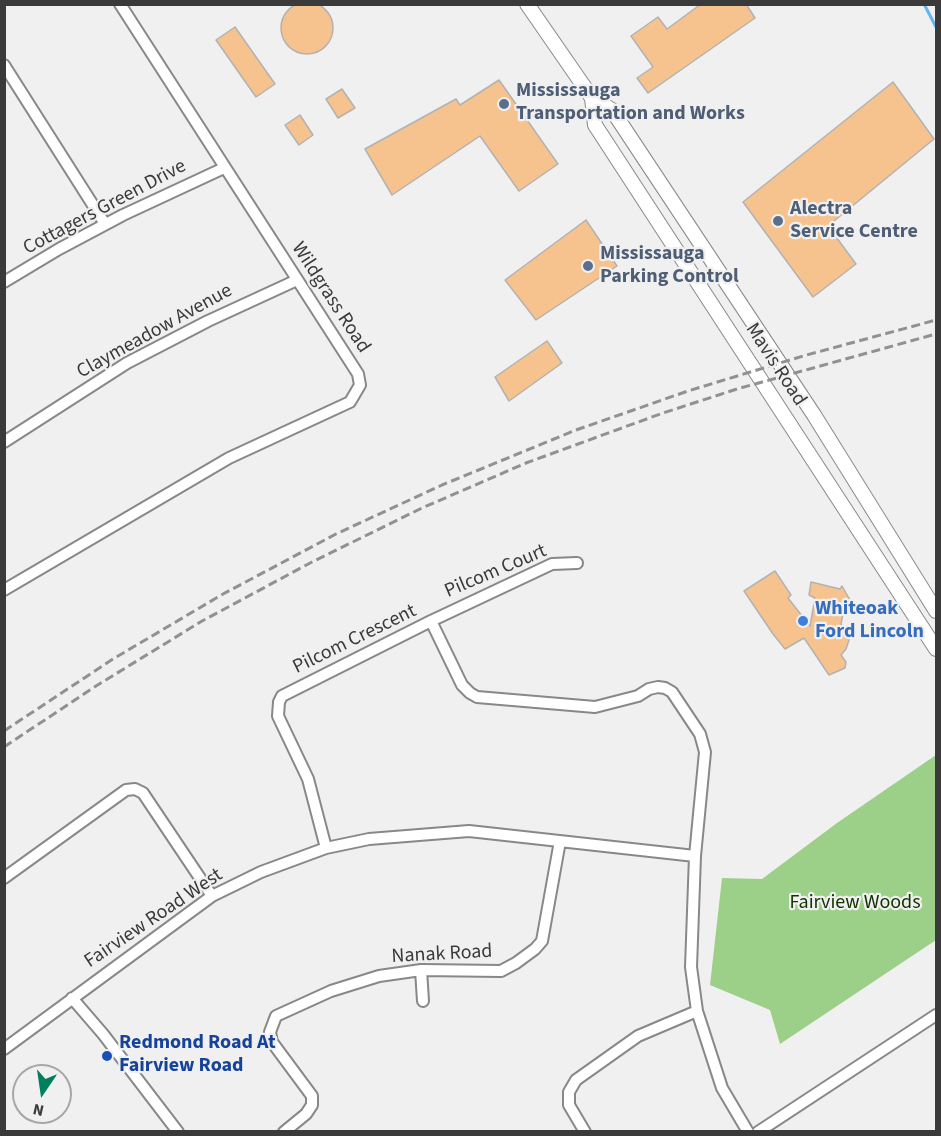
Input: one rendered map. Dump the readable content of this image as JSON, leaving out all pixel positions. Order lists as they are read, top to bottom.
{
  "streets": {
    "main road": ["Mavis Road"],
    "street": [
      "Cottagers Green Drive",
      "Wildgrass Road",
      "Claymeadow Avenue",
      "Pilcom Court",
      "Pilcom Crescent",
      "Fairview Road West",
      "Nanak Road"
    ]
  },
  "crossings": [
    ["Cottagers Green Drive", "Wildgrass Road"],
    ["Wildgrass Road", "Claymeadow Avenue"],
    ["Pilcom Court", "Pilcom Crescent"],
    ["Pilcom Crescent", "Fairview Road West"],
    ["Fairview Road West", "Nanak Road"]
  ],
  "parks": ["Fairview Woods"],
  "places": [
    "Mississauga Transportation and Works",
    "Alectra Service Centre",
    "Mississauga Parking Control",
    "Whiteoak Ford Lincoln",
    "Redmond Road At Fairview Road"
  ],
  "north": "bottom"
}
